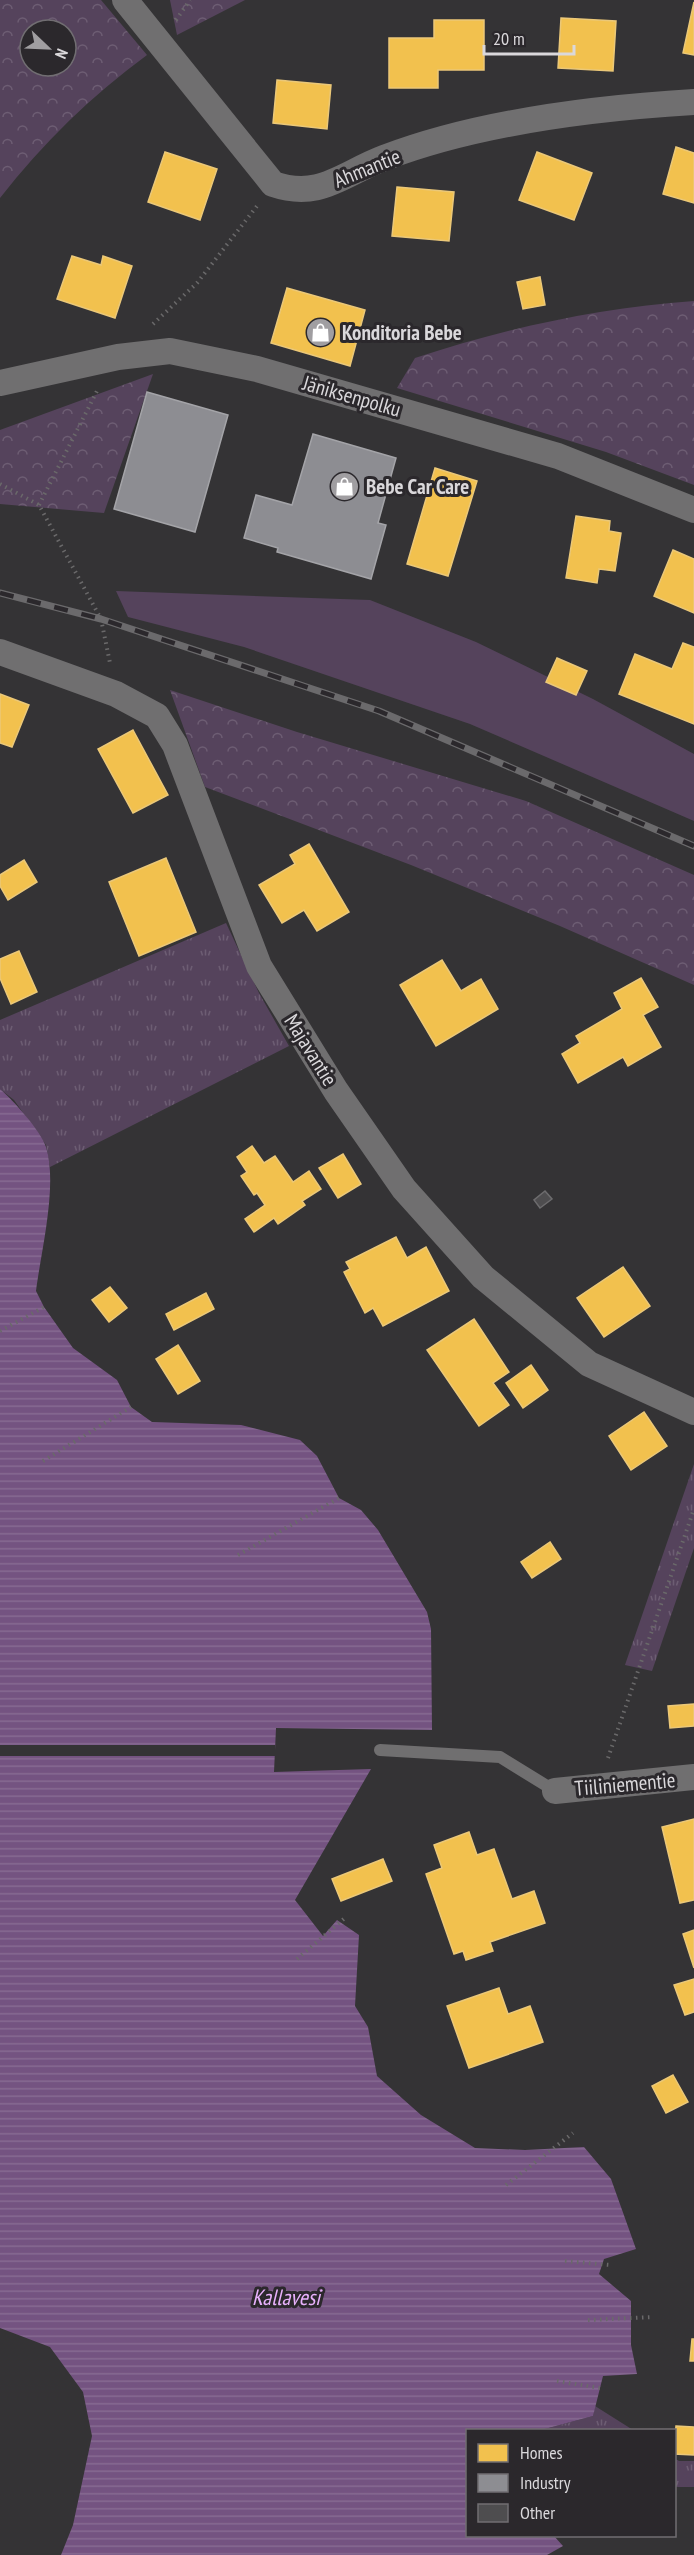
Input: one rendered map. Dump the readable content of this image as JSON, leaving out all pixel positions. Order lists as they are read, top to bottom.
{
  "streets": {
    "street": [
      "Ahmantie",
      "Jäniksenpolku",
      "Majavantie",
      "Tiiliniementie"
    ]
  },
  "water": ["Kallavesi"],
  "places": {
    "shop": ["Konditoria Bebe", "Bebe Car Care"]
  },
  "legend": ["Homes", "Industry", "Other"],
  "scale_bar": "20 m",
  "north": "bottom right"
}
